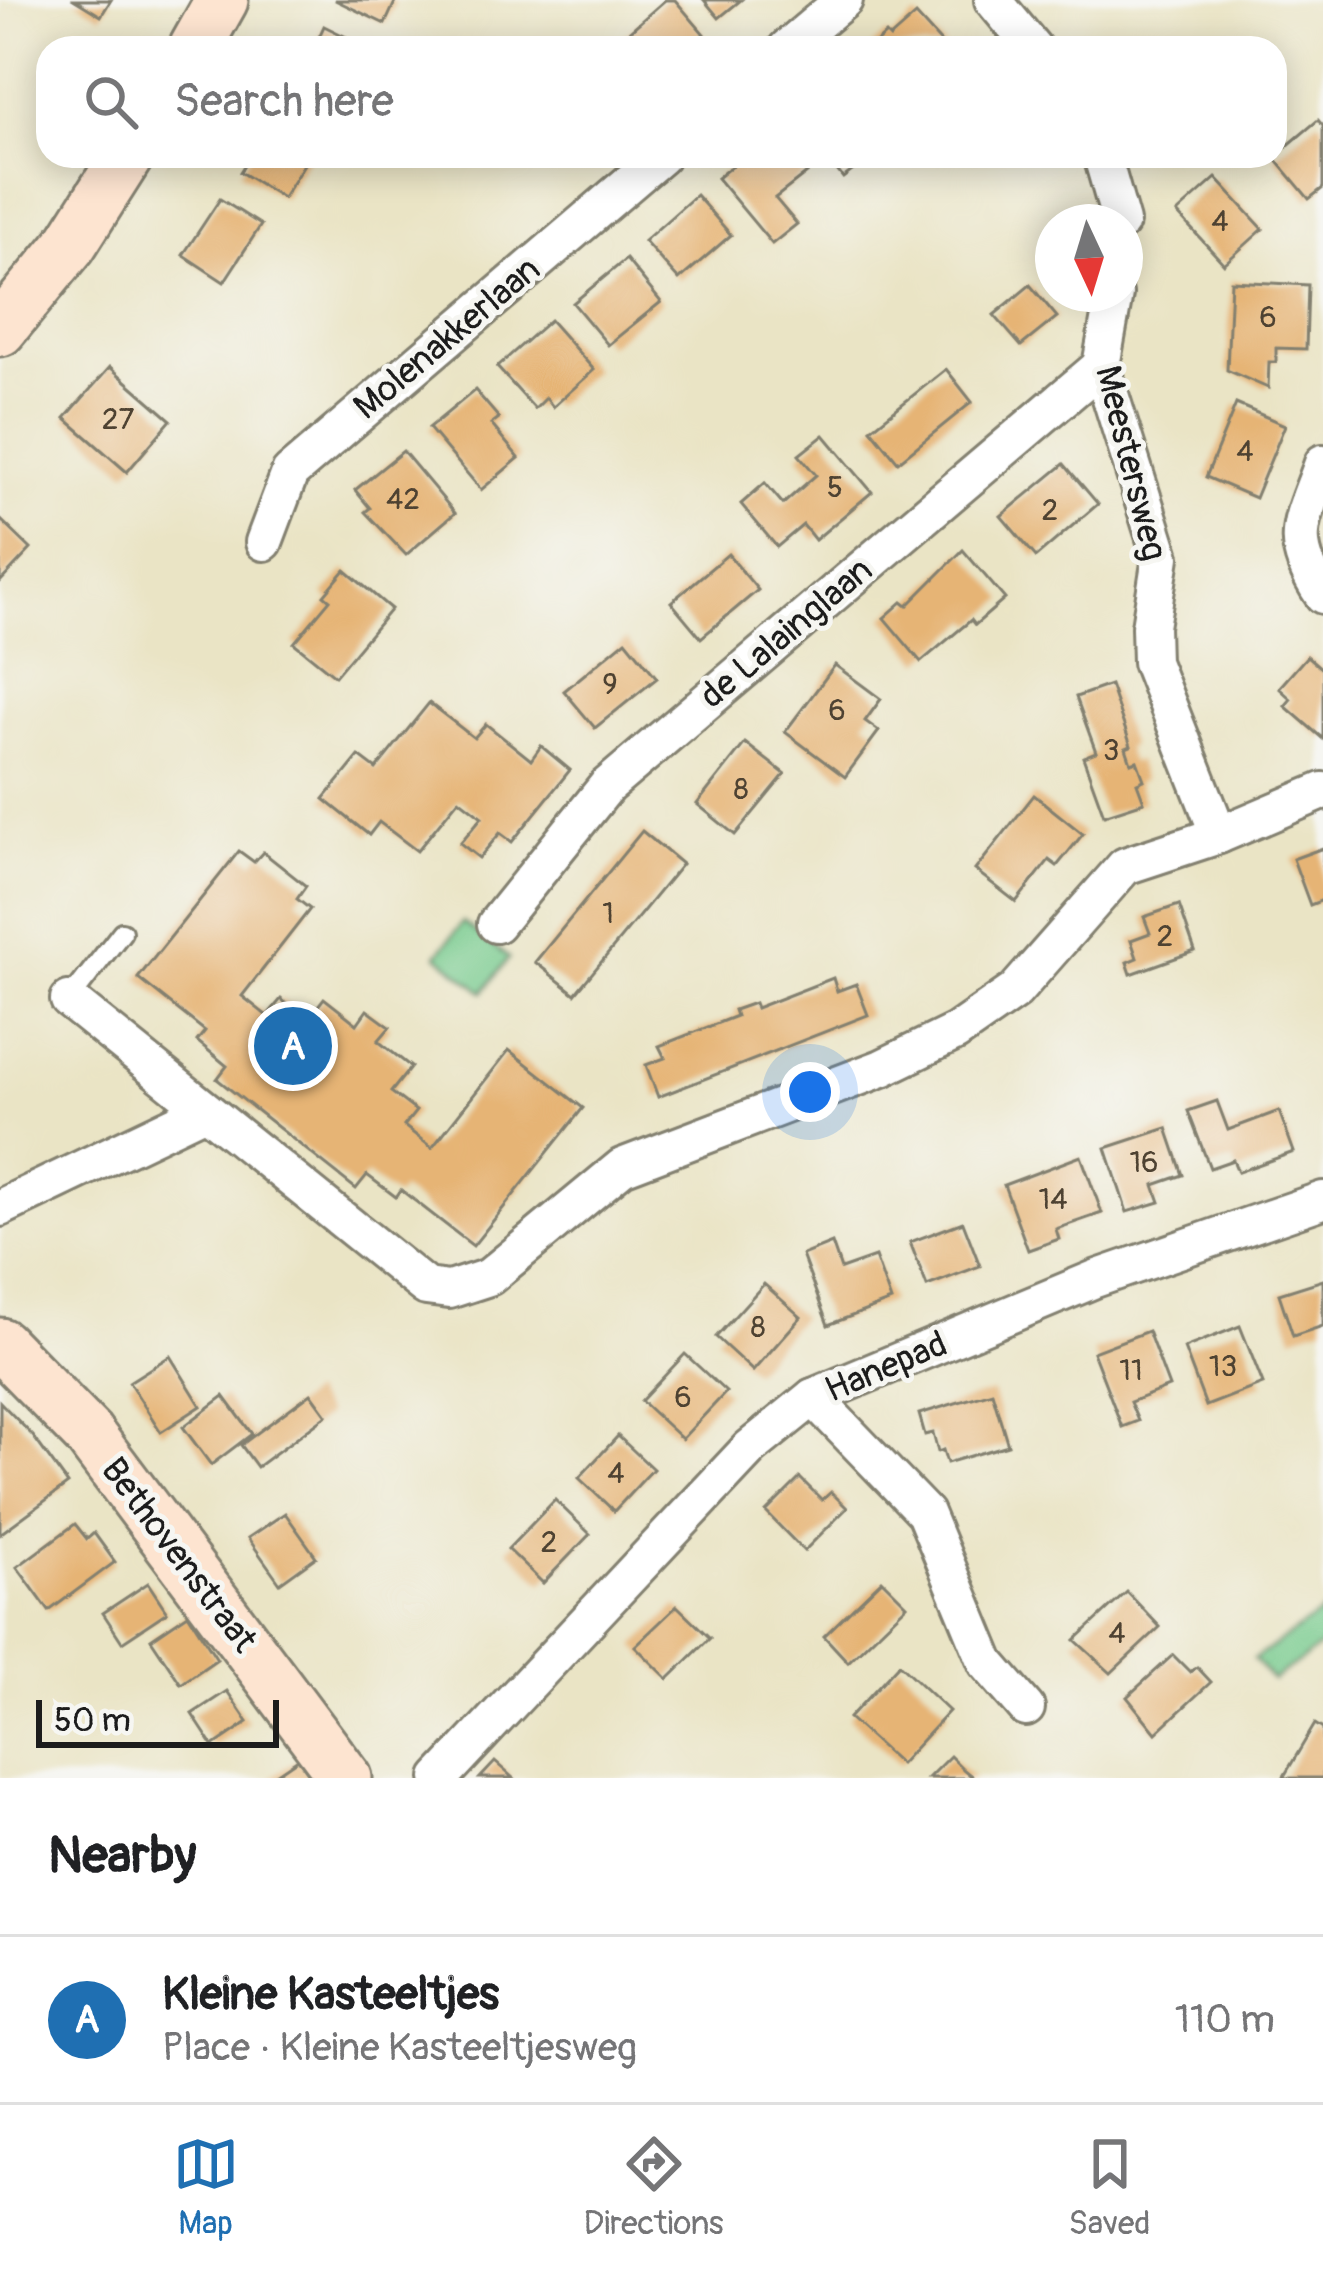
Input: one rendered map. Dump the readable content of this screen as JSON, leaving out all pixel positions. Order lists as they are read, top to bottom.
{
  "streets": {
    "main road": ["Bethovenstraat"],
    "street": [
      "Molenakkerlaan",
      "Meestersweg",
      "de Lalainglaan",
      "Hanepad"
    ]
  },
  "crossings": [
    ["Meestersweg", "de Lalainglaan"]
  ],
  "house_numbers": [
    "4",
    "6",
    "27",
    "4",
    "5",
    "42",
    "2",
    "9",
    "6",
    "3",
    "8",
    "1",
    "2",
    "16",
    "14",
    "8",
    "13",
    "11",
    "6",
    "4",
    "2",
    "4"
  ],
  "scale_bar": "50 m",
  "north": "bottom",
  "page": {
    "search": "Search here",
    "pins": "A",
    "scale": "50 m",
    "heading": "Nearby",
    "list": [
      {
        "mark": "A",
        "name": "Kleine Kasteeltjes",
        "note": "Place · Kleine Kasteeltjesweg",
        "value": "110 m"
      }
    ],
    "nav": ["Map", "Directions", "Saved"]
  }
}
